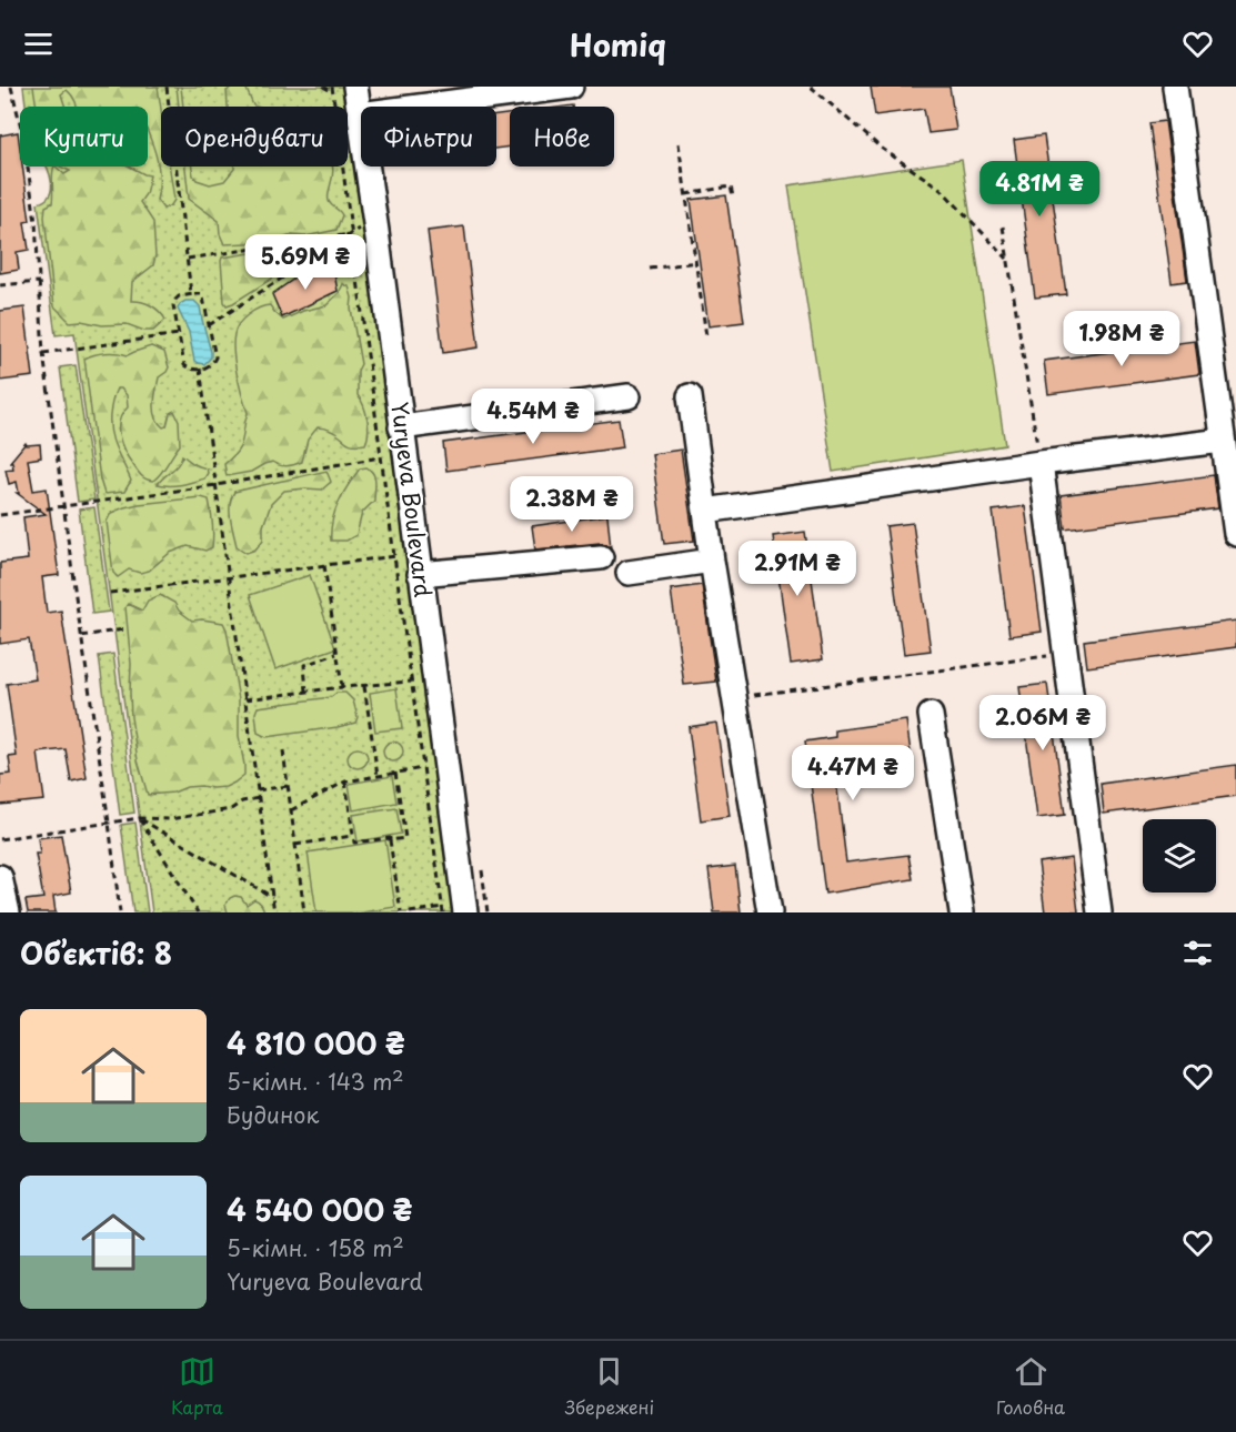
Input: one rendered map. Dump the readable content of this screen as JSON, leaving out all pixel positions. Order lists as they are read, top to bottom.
{
  "streets": {
    "street": ["Yuryeva Boulevard"]
  },
  "page": {
    "header": "Homiq",
    "chip": [
      "Купити",
      "Орендувати",
      "Фільтри",
      "Нове"
    ],
    "price": [
      "4.81M ₴",
      "5.69M ₴",
      "1.98M ₴",
      "4.54M ₴",
      "2.38M ₴",
      "2.91M ₴",
      "2.06M ₴",
      "4.47M ₴"
    ],
    "heading": "Об’єктів: 8",
    "list": [
      {
        "name": "4 810 000 ₴",
        "note": "5-кімн. · 143 m² · Будинок"
      },
      {
        "name": "4 540 000 ₴",
        "note": "5-кімн. · 158 m² · Yuryeva Boulevard"
      }
    ],
    "tabs": ["Карта", "Збережені", "Головна"]
  }
}
